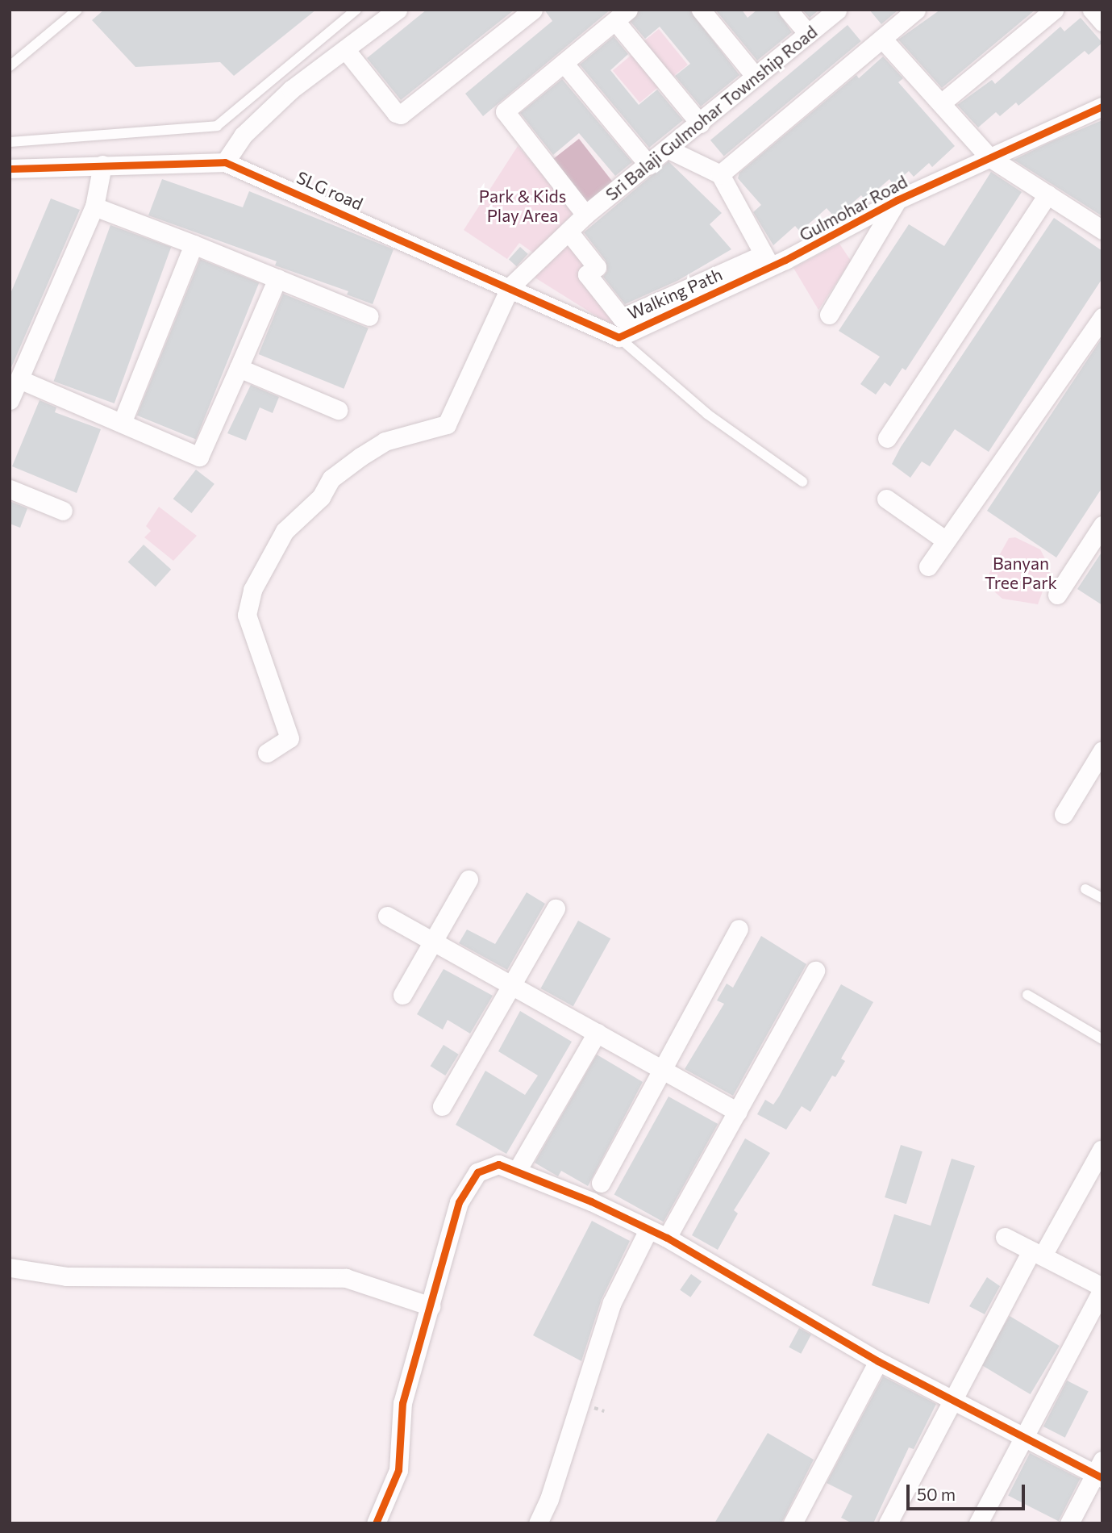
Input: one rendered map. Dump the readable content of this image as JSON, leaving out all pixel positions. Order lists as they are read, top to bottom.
{
  "streets": {
    "street": [
      "Sri Balaji Gulmohar Township Road",
      "SLG road",
      "Gulmohar Road",
      "Walking Path"
    ]
  },
  "crossings": [
    ["Sri Balaji Gulmohar Township Road", "SLG road"],
    ["Sri Balaji Gulmohar Township Road", "Walking Path"],
    ["SLG road", "Gulmohar Road"],
    ["Gulmohar Road", "Walking Path"]
  ],
  "parks": ["Park & Kids Play Area", "Banyan Tree Park"],
  "scale_bar": "50 m"
}
